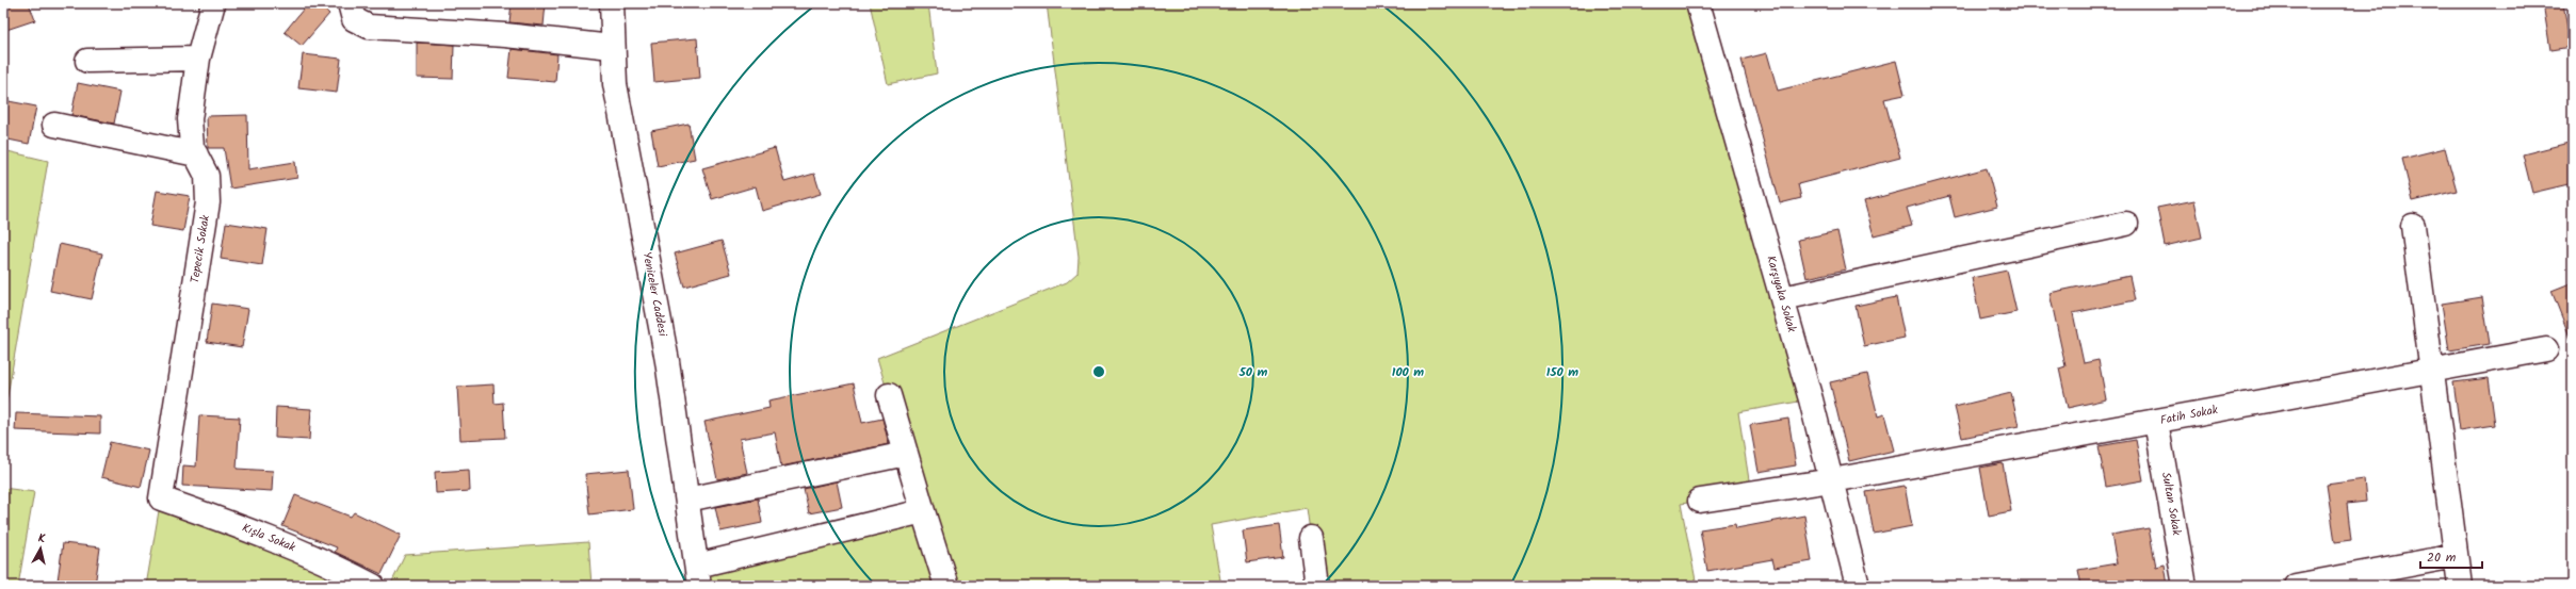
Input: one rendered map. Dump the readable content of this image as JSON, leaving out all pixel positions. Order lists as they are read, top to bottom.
{
  "streets": {
    "street": [
      "Tepecik Sokak",
      "Yeniceler Caddesi",
      "Karşıyaka Sokak",
      "Fatih Sokak",
      "Sultan Sokak",
      "Kışla Sokak"
    ]
  },
  "crossings": [
    ["Tepecik Sokak", "Kışla Sokak"],
    ["Karşıyaka Sokak", "Fatih Sokak"],
    ["Fatih Sokak", "Sultan Sokak"]
  ],
  "scale_bar": "20 m",
  "north": "top",
  "rings": ["50 m", "100 m", "150 m"]
}
